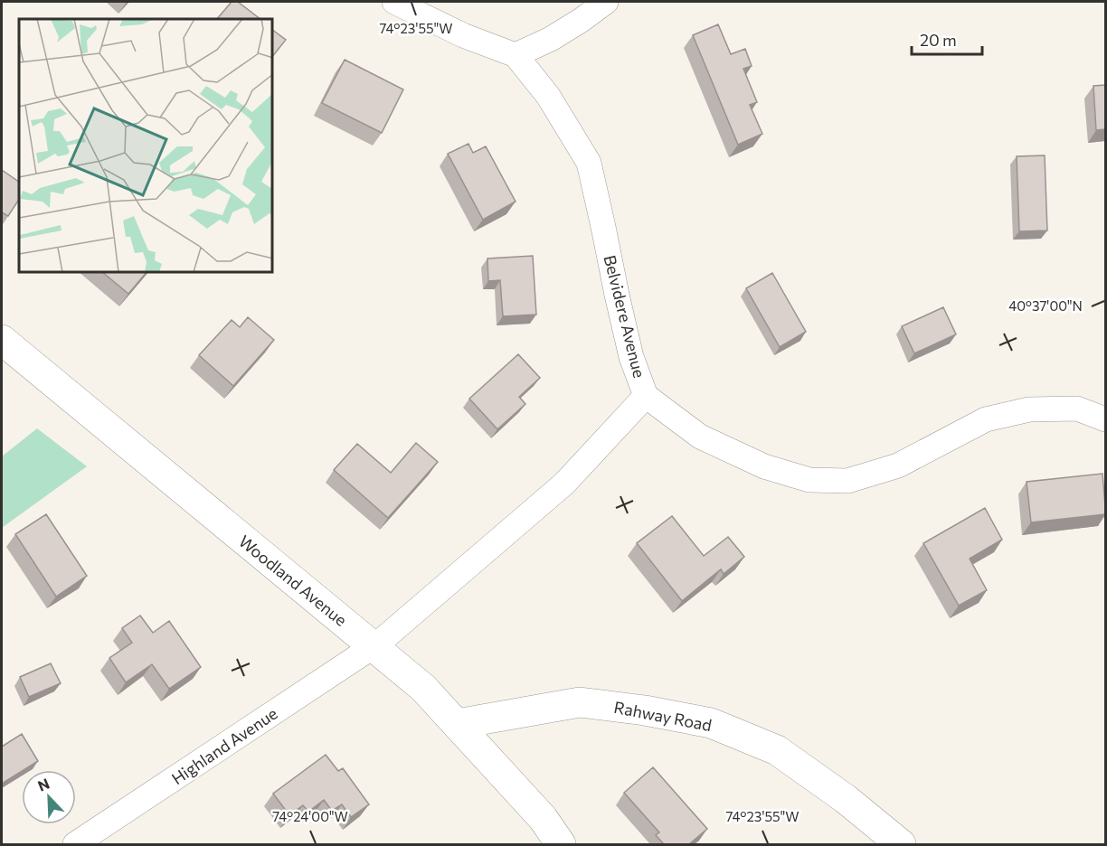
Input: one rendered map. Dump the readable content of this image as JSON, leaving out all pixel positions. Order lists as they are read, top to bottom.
{
  "streets": {
    "street": [
      "Belvidere Avenue",
      "Woodland Avenue",
      "Rahway Road",
      "Highland Avenue"
    ]
  },
  "crossings": [
    ["Belvidere Avenue", "Woodland Avenue"],
    ["Belvidere Avenue", "Highland Avenue"],
    ["Woodland Avenue", "Rahway Road"],
    ["Woodland Avenue", "Highland Avenue"]
  ],
  "scale_bar": "20 m",
  "north": "top left",
  "coordinates": ["74°23'55\"W", "40°37'00\"N", "74°24'00\"W"]
}
